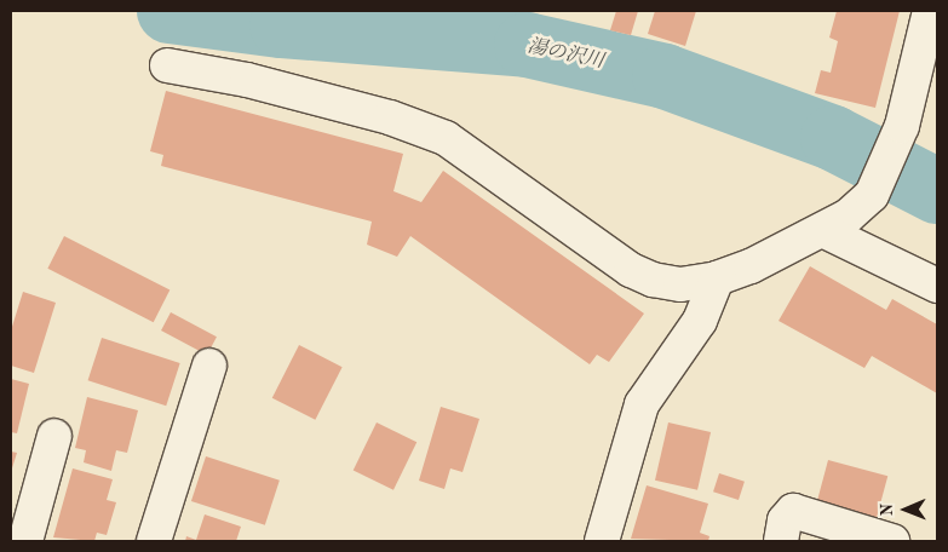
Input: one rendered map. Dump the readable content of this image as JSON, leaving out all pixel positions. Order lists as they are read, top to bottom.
{
  "water": ["湯の沢川"],
  "north": "left"
}
